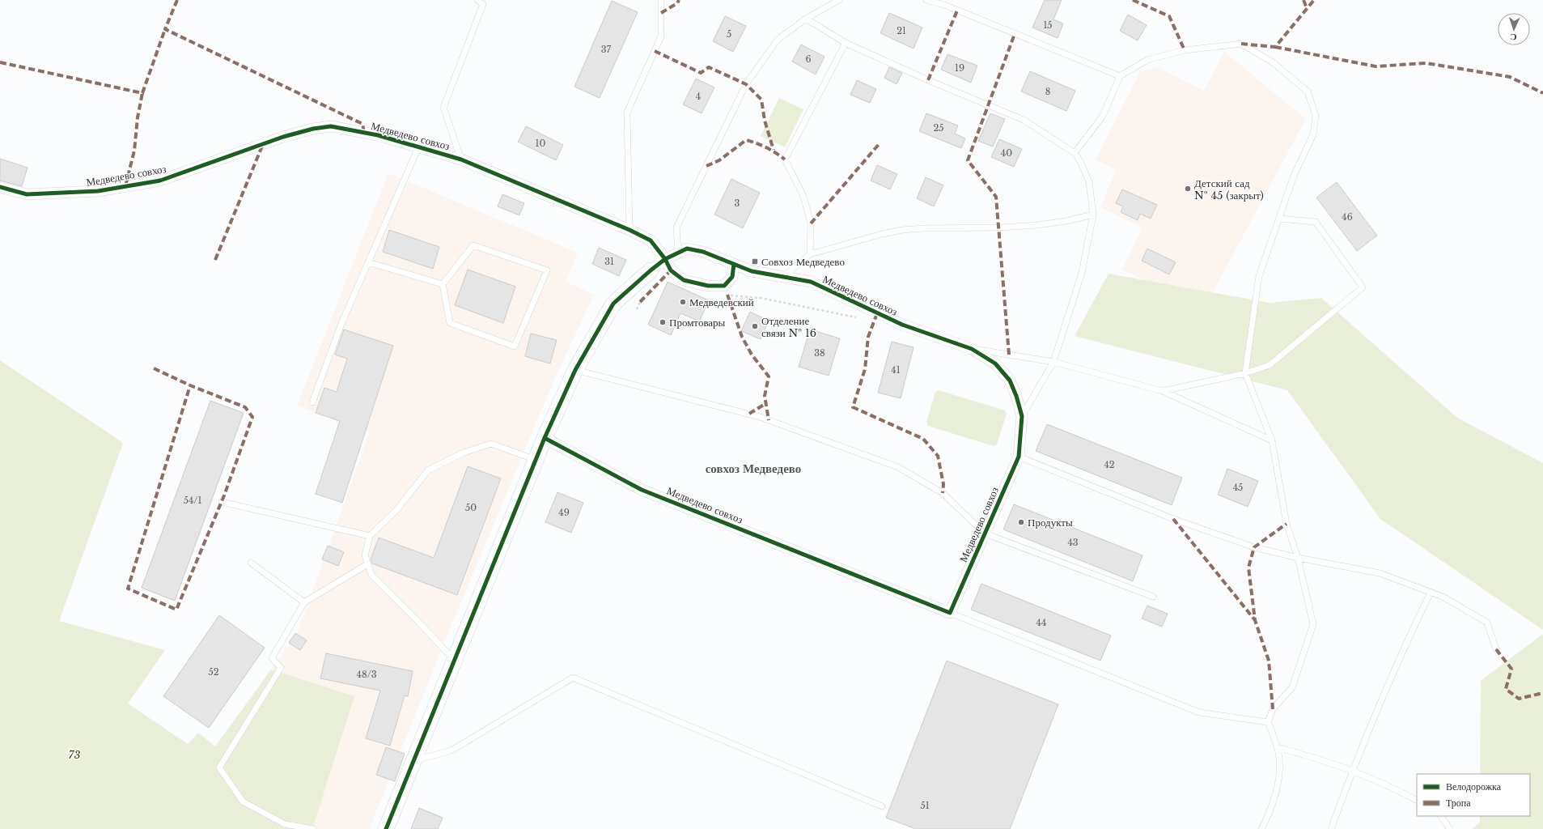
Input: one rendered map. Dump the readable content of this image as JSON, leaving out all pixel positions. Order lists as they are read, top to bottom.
{
  "streets": {
    "street": ["Медведево совхоз"]
  },
  "districts": ["совхоз Медведево"],
  "parks": ["73"],
  "places": {
    "other": [
      "Детский сад № 45 (закрыт)",
      "Медведевский",
      "Промтовары",
      "Отделение связи № 16",
      "Продукты"
    ],
    "transit": ["Совхоз Медведево"]
  },
  "house_numbers": [
    "15",
    "21",
    "5",
    "37",
    "6",
    "19",
    "8",
    "4",
    "25",
    "10",
    "40",
    "3",
    "46",
    "31",
    "38",
    "41",
    "42",
    "45",
    "54/1",
    "50",
    "49",
    "43",
    "44",
    "52",
    "48/3",
    "51"
  ],
  "legend": ["Велодорожка", "Тропа"],
  "north": "bottom"
}
